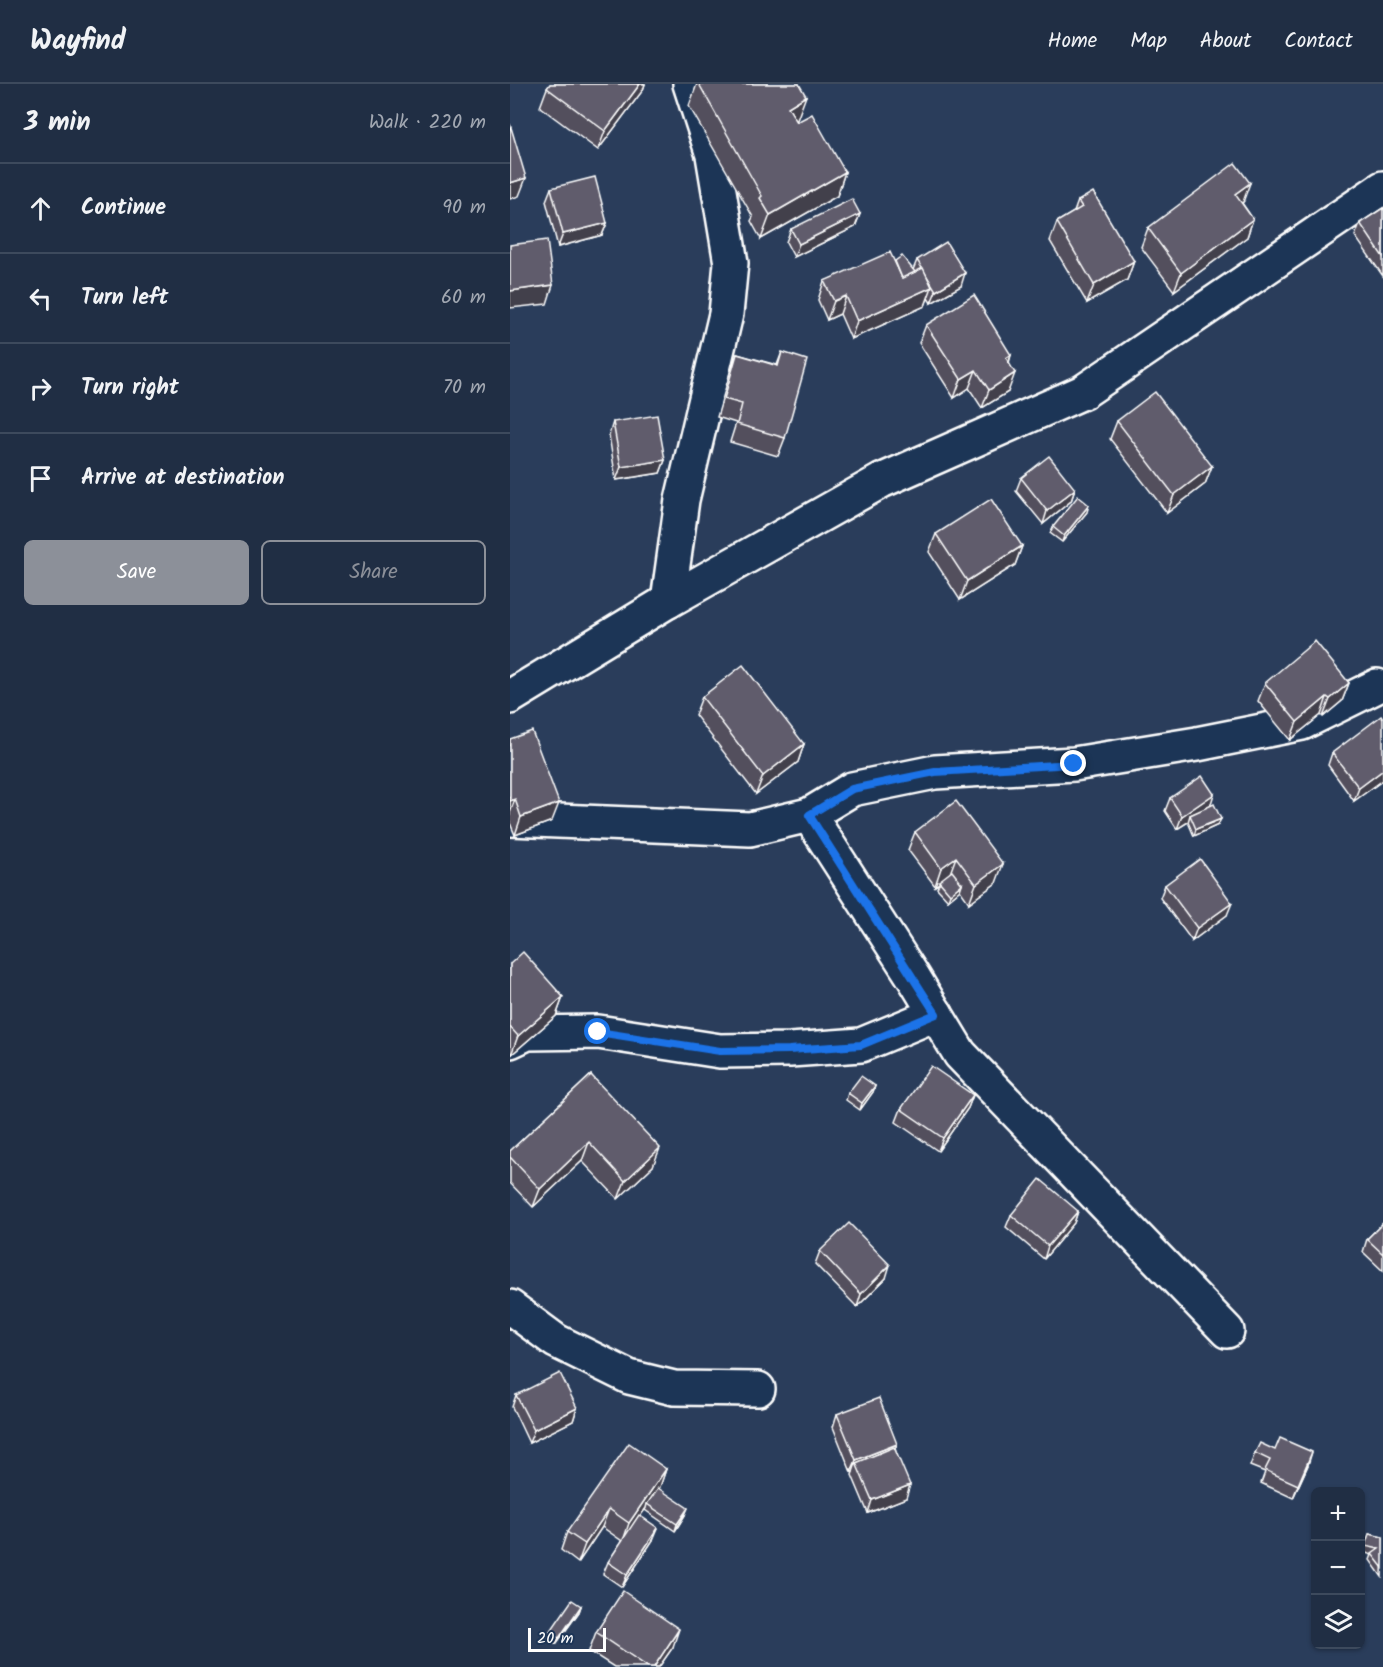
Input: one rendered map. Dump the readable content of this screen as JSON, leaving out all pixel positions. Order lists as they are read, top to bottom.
{
  "scale_bar": "20 m",
  "page": {
    "header": "Wayfind",
    "nav": [
      "Home",
      "Map",
      "About",
      "Contact"
    ],
    "heading": ["3 min", "Walk · 220 m"],
    "list": [
      ["Continue", "90 m"],
      ["Turn left", "60 m"],
      ["Turn right", "70 m"],
      "Arrive at destination"
    ],
    "buttons": ["Save", "Share"],
    "map_buttons": ["+", "−"],
    "scale": "20 m"
  }
}
